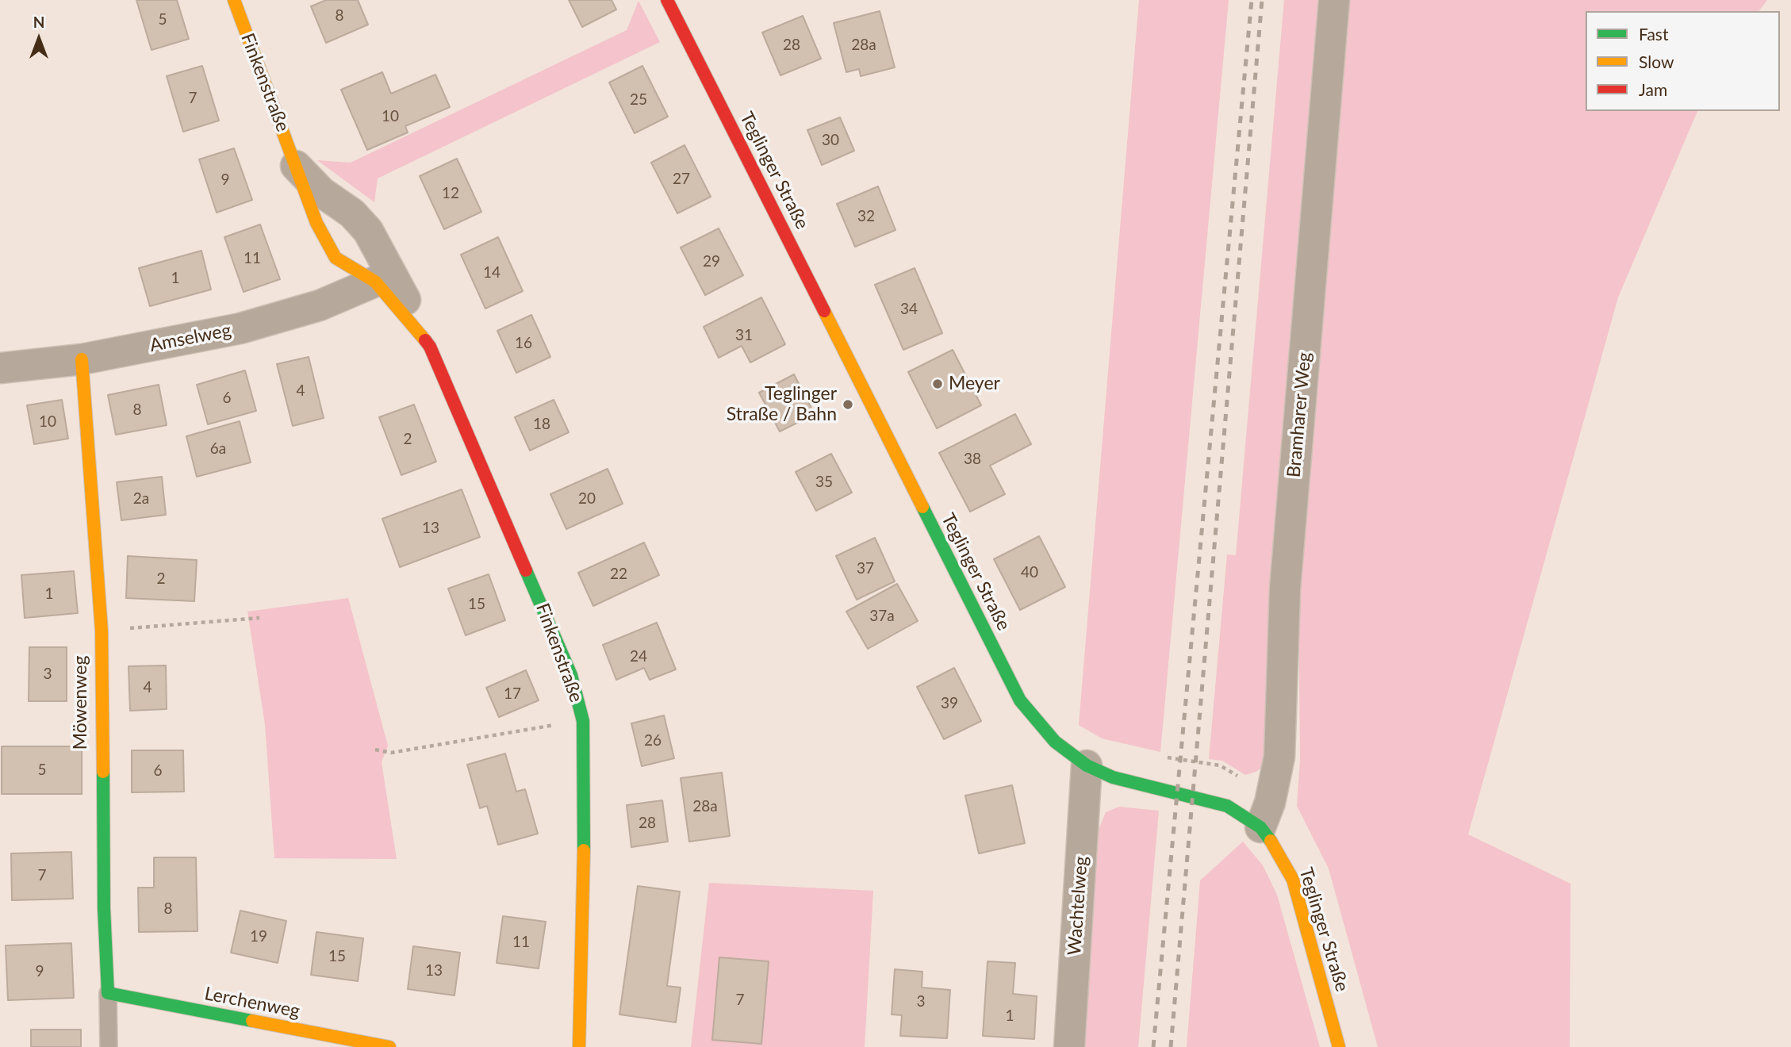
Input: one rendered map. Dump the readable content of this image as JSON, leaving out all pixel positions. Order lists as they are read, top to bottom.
{
  "streets": {
    "street": [
      "Finkenstraße",
      "Teglinger Straße",
      "Amselweg",
      "Bramharer Weg",
      "Möwenweg",
      "Wachtelweg",
      "Lerchenweg"
    ]
  },
  "crossings": [
    ["Finkenstraße", "Amselweg"],
    ["Teglinger Straße", "Bramharer Weg"],
    ["Teglinger Straße", "Wachtelweg"],
    ["Amselweg", "Möwenweg"],
    ["Möwenweg", "Lerchenweg"]
  ],
  "places": ["Meyer", "Teglinger Straße / Bahn"],
  "house_numbers": [
    "8",
    "5",
    "28",
    "28a",
    "7",
    "25",
    "10",
    "30",
    "27",
    "9",
    "12",
    "32",
    "11",
    "29",
    "14",
    "1",
    "34",
    "31",
    "16",
    "4",
    "6",
    "8",
    "10",
    "18",
    "2",
    "6a",
    "38",
    "35",
    "2a",
    "20",
    "13",
    "37",
    "40",
    "22",
    "2",
    "1",
    "15",
    "37a",
    "24",
    "3",
    "4",
    "17",
    "39",
    "26",
    "5",
    "6",
    "28a",
    "28",
    "7",
    "8",
    "19",
    "11",
    "15",
    "13",
    "9",
    "7",
    "3",
    "1"
  ],
  "legend": ["Fast", "Slow", "Jam"],
  "north": "top"
}
